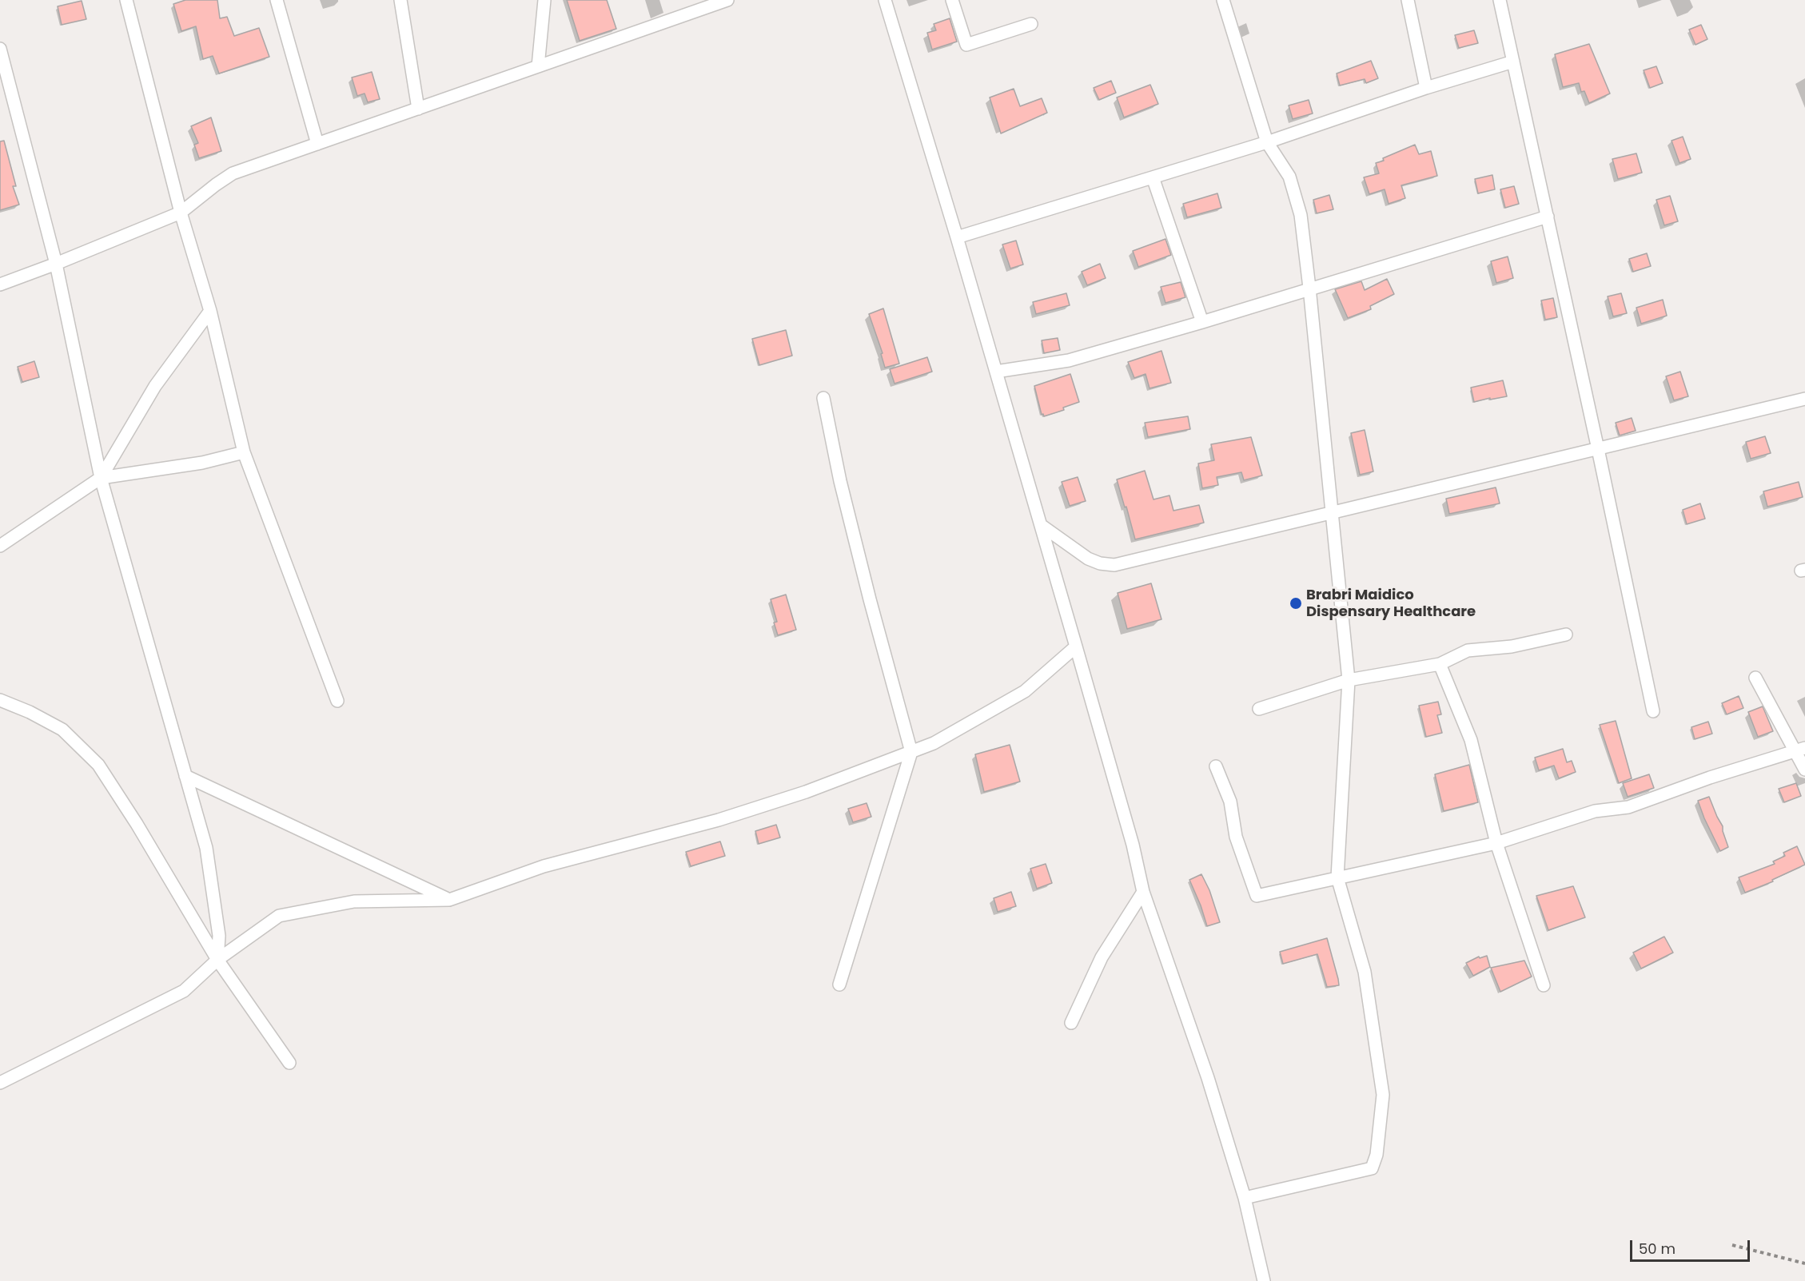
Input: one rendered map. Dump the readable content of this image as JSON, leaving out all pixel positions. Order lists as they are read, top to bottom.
{
  "places": ["Brabri Maidico Dispensary Healthcare"],
  "scale_bar": "50 m"
}
